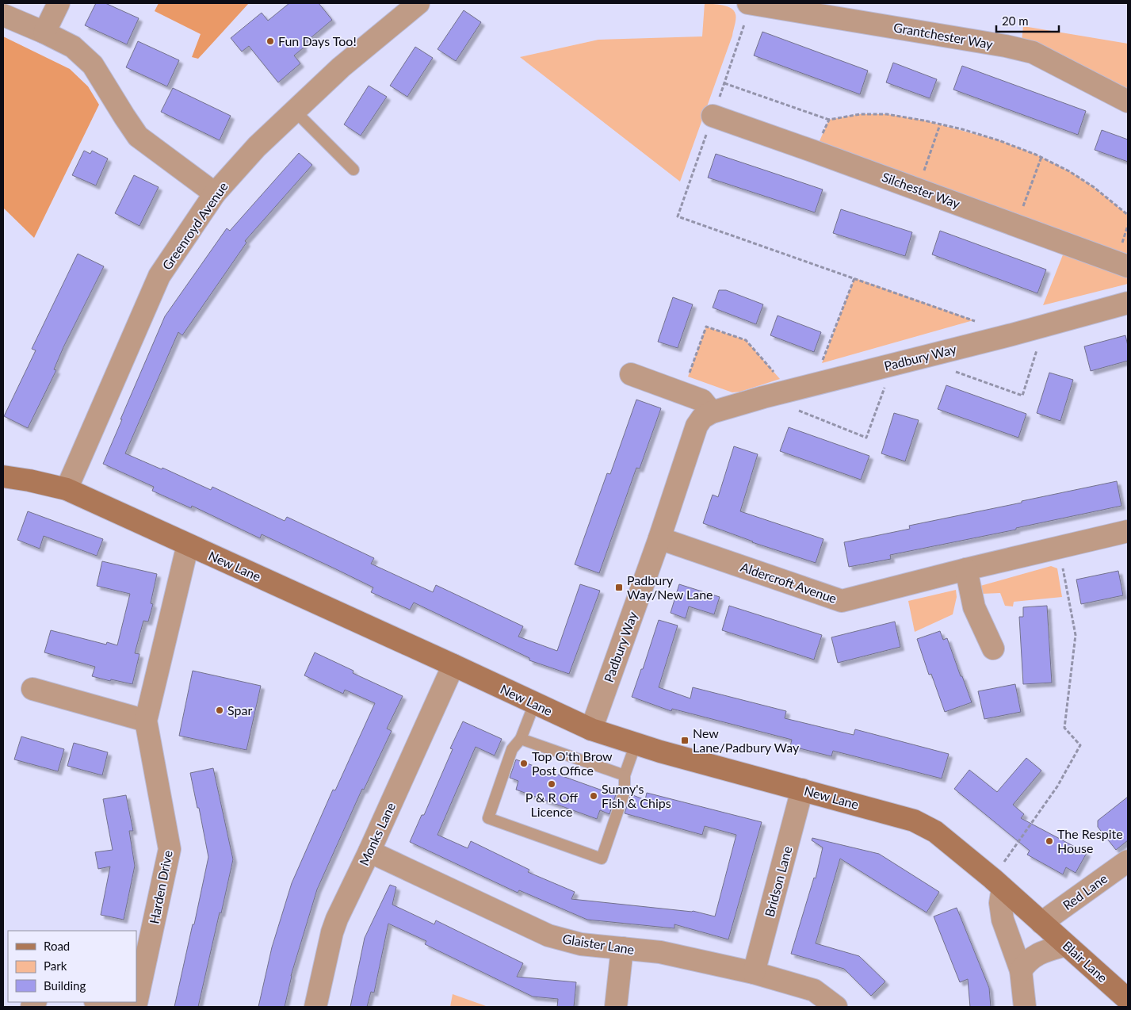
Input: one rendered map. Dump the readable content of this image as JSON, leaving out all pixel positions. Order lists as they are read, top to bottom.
{
  "streets": {
    "street": [
      "Grantchester Way",
      "Silchester Way",
      "Greenroyd Avenue",
      "Padbury Way",
      "New Lane",
      "Aldercroft Avenue",
      "Monks Lane",
      "Bridson Lane",
      "Harden Drive",
      "Red Lane",
      "Glaister Lane",
      "Blair Lane"
    ]
  },
  "crossings": [
    ["Greenroyd Avenue", "New Lane"],
    ["Padbury Way", "New Lane"],
    ["Padbury Way", "Aldercroft Avenue"],
    ["New Lane", "Monks Lane"],
    ["New Lane", "Bridson Lane"],
    ["New Lane", "Harden Drive"],
    ["New Lane", "Red Lane"],
    ["New Lane", "Blair Lane"],
    ["Monks Lane", "Glaister Lane"],
    ["Bridson Lane", "Glaister Lane"],
    ["Red Lane", "Blair Lane"]
  ],
  "places": {
    "other": [
      "Fun Days Too!",
      "Spar",
      "Top O'th Brow Post Office",
      "P & R Off Licence",
      "Sunny's Fish & Chips",
      "The Respite House"
    ],
    "transit": ["Padbury Way/New Lane", "New Lane/Padbury Way"]
  },
  "legend": ["Road", "Park", "Building"],
  "scale_bar": "20 m"
}
